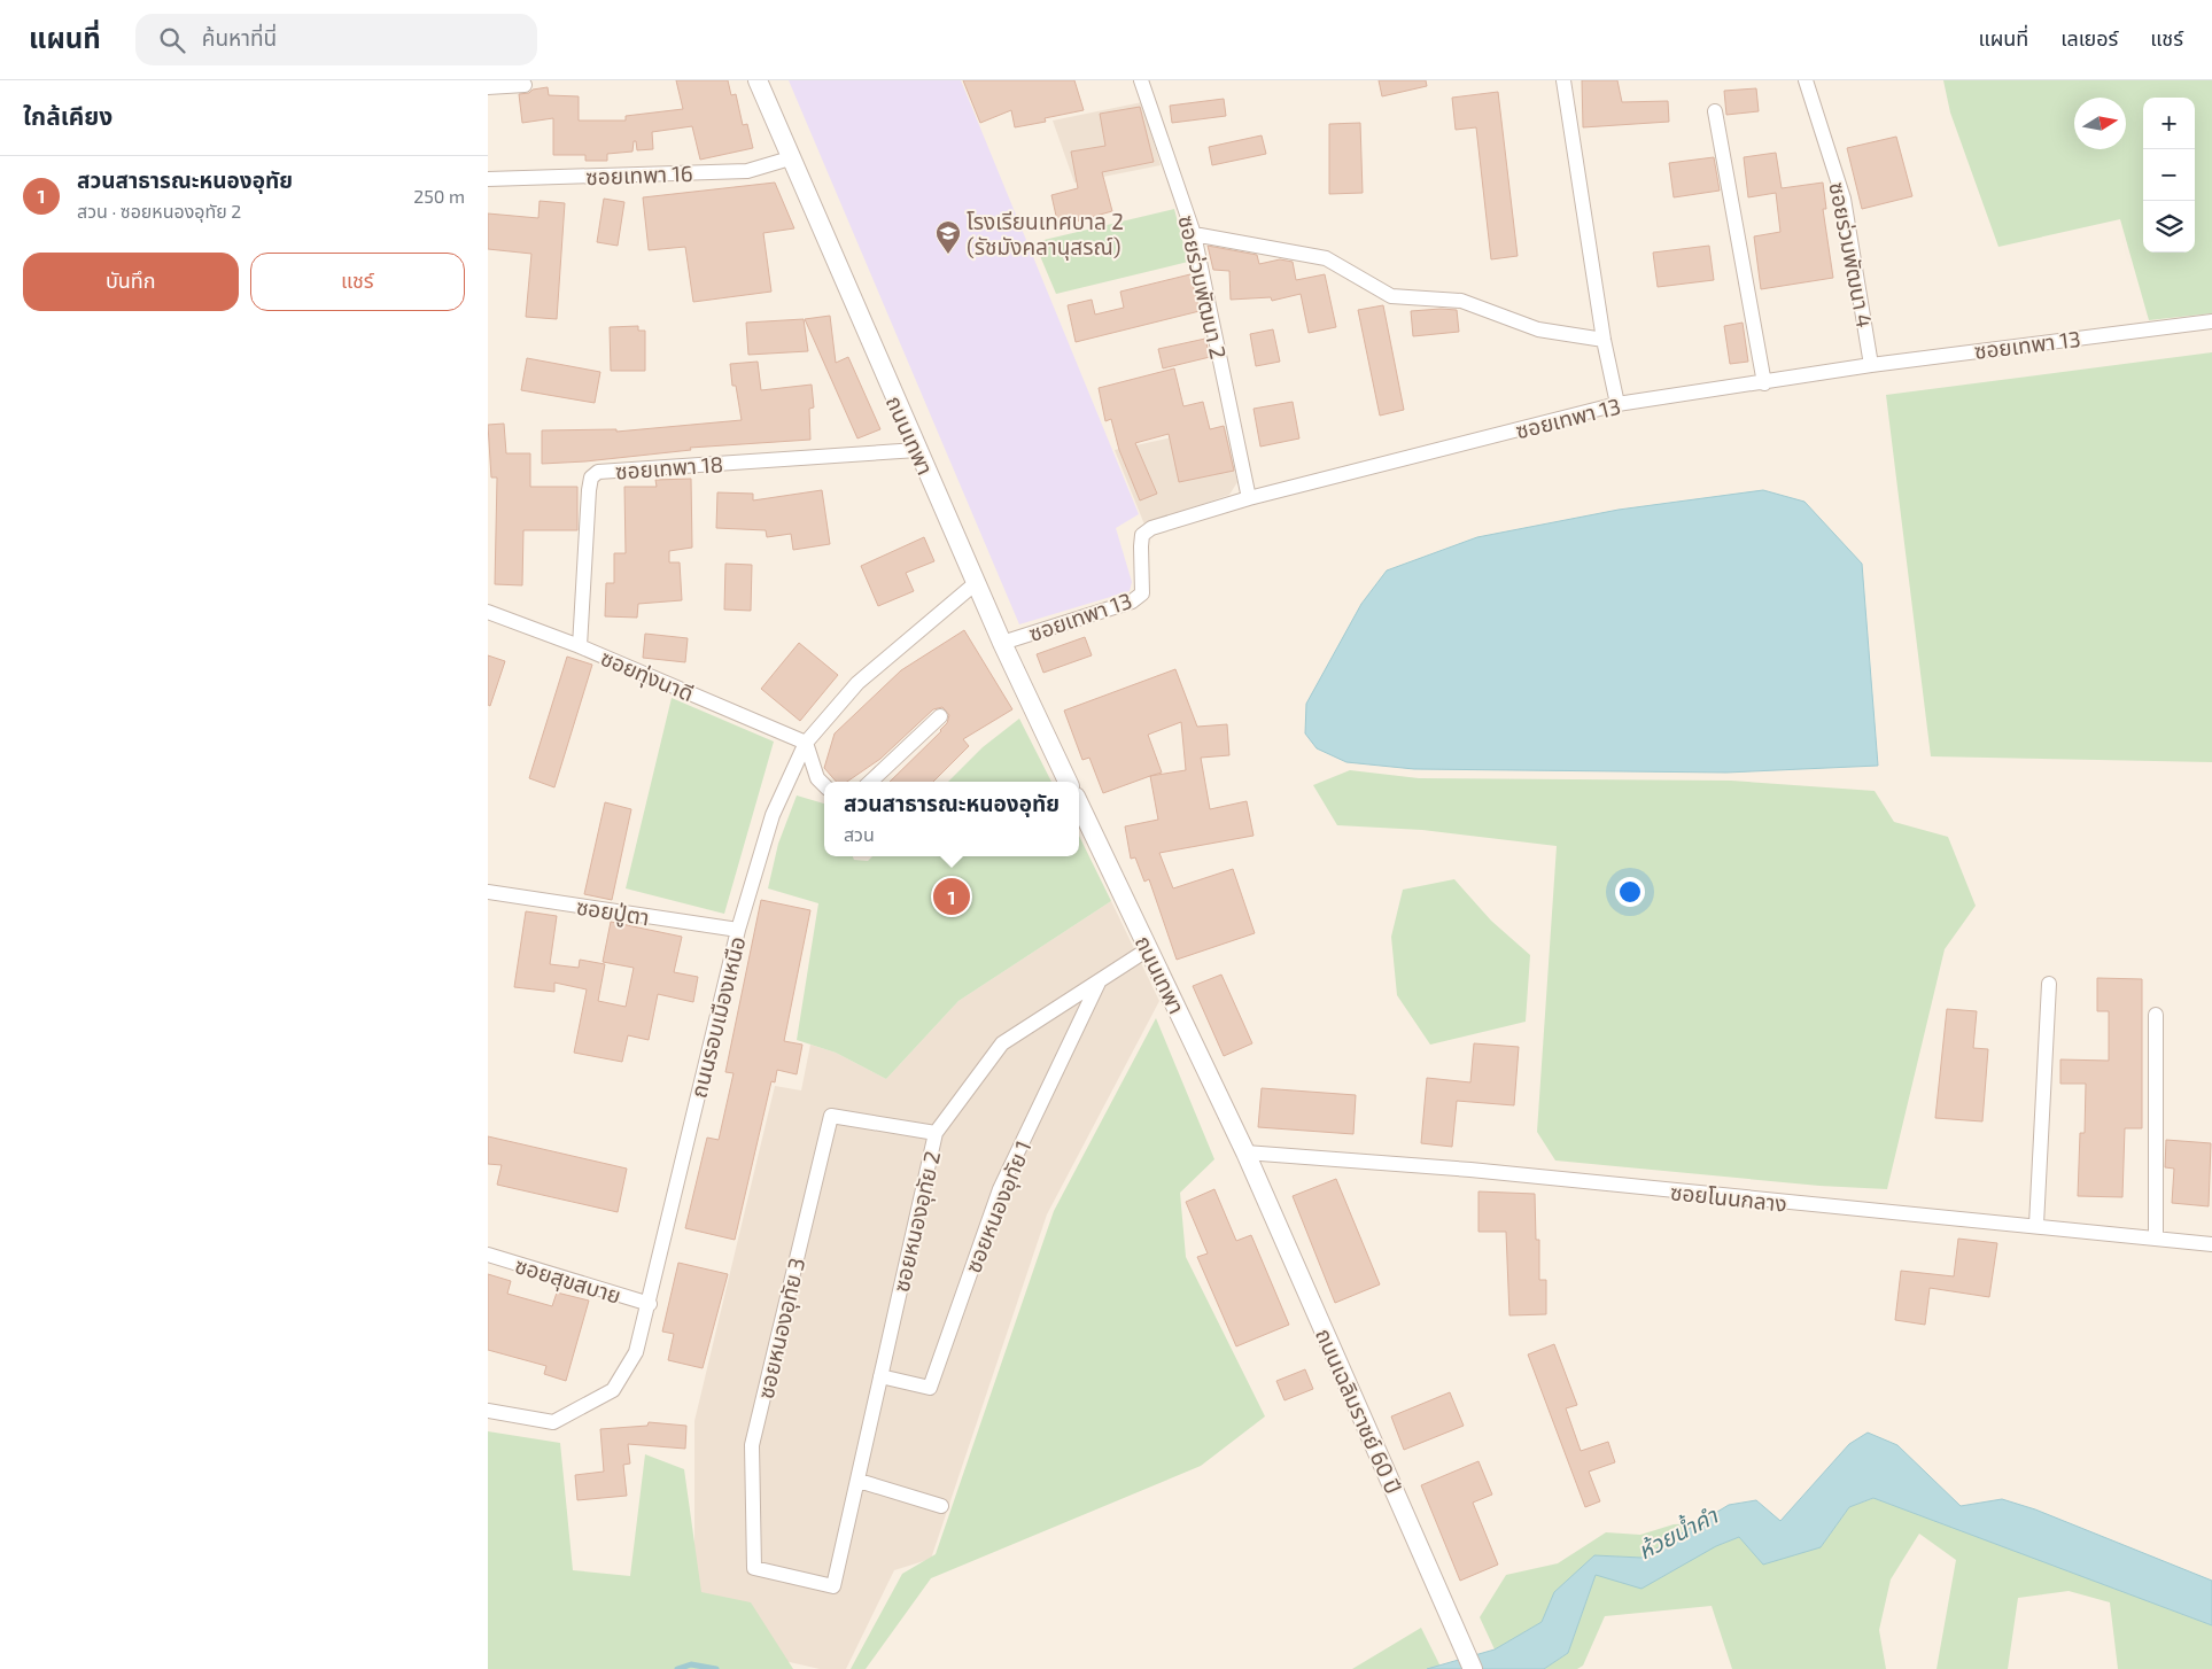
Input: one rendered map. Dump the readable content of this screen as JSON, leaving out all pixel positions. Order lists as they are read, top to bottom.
{
  "streets": {
    "street": [
      "ซอยเทพา 16",
      "ซอยร่วมพัฒนา 4",
      "ซอยร่วมพัฒนา 2",
      "ซอยเทพา 13",
      "ถนนเทพา",
      "ซอยเทพา 18",
      "ซอยทุ่งนาดี",
      "ซอยปู่ตา",
      "ถนนรอบเมืองเหนือ",
      "ซอยโนนกลาง",
      "ซอยหนองอุทัย 1",
      "ซอยหนองอุทัย 2",
      "ซอยสุขสบาย",
      "ซอยหนองอุทัย 3",
      "ถนนเฉลิมราชย์ 60 ปี"
    ]
  },
  "crossings": [
    ["ซอยเทพา 16", "ถนนเทพา"],
    ["ซอยร่วมพัฒนา 4", "ซอยเทพา 13"],
    ["ซอยร่วมพัฒนา 2", "ซอยเทพา 13"],
    ["ซอยเทพา 13", "ถนนเทพา"],
    ["ถนนเทพา", "ซอยเทพา 18"],
    ["ถนนเทพา", "ถนนรอบเมืองเหนือ"],
    ["ถนนเทพา", "ซอยโนนกลาง"],
    ["ถนนเทพา", "ซอยหนองอุทัย 2"],
    ["ถนนเทพา", "ถนนเฉลิมราชย์ 60 ปี"],
    ["ซอยเทพา 18", "ซอยทุ่งนาดี"],
    ["ซอยทุ่งนาดี", "ถนนรอบเมืองเหนือ"],
    ["ซอยปู่ตา", "ถนนรอบเมืองเหนือ"],
    ["ถนนรอบเมืองเหนือ", "ซอยสุขสบาย"],
    ["ซอยโนนกลาง", "ถนนเฉลิมราชย์ 60 ปี"],
    ["ซอยหนองอุทัย 1", "ซอยหนองอุทัย 2"],
    ["ซอยหนองอุทัย 2", "ซอยหนองอุทัย 3"]
  ],
  "water": ["ห้วยน้ำคำ"],
  "places": {
    "school or university": ["โรงเรียนเทศบาล 2 (รัชมังคลานุสรณ์)"]
  },
  "north": "right",
  "page": {
    "header": "แผนที่",
    "search": "ค้นหาที่นี่",
    "nav": ["แผนที่", "เลเยอร์", "แชร์"],
    "heading": "ใกล้เคียง",
    "map_buttons": ["+", "−"],
    "list": [
      {
        "mark": "1",
        "name": "สวนสาธารณะหนองอุทัย",
        "note": "สวน · ซอยหนองอุทัย 2",
        "value": "250 m"
      }
    ],
    "buttons": ["บันทึก", "แชร์"],
    "popup": ["สวนสาธารณะหนองอุทัย", "สวน"],
    "pins": "1"
  }
}
